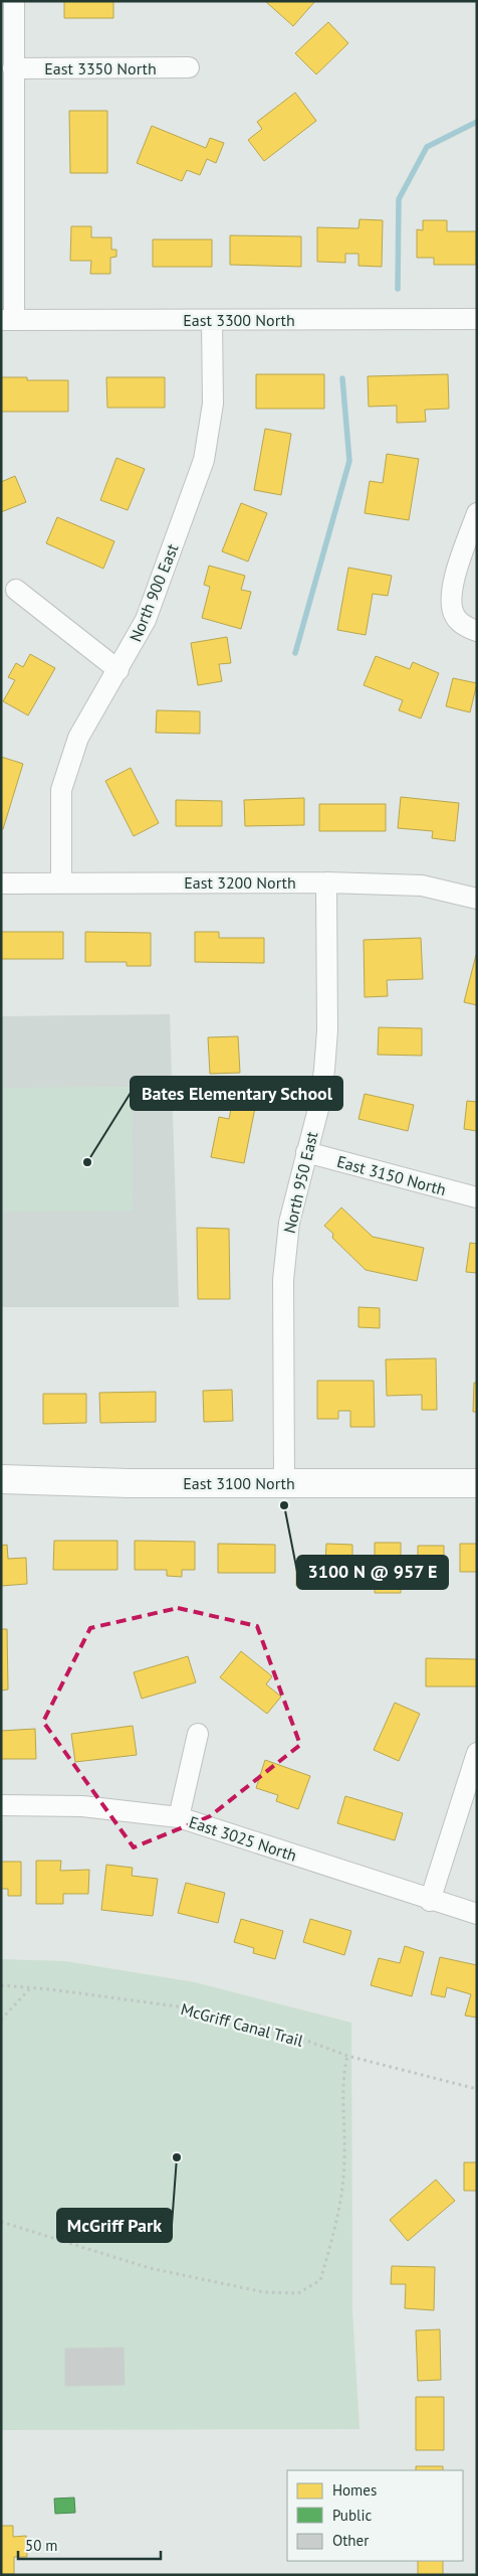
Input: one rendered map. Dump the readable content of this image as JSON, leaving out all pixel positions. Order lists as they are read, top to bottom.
{
  "streets": {
    "main road": ["East 3100 North"],
    "street": [
      "East 3350 North",
      "East 3300 North",
      "North 900 East",
      "East 3200 North",
      "East 3150 North",
      "North 950 East",
      "East 3025 North"
    ],
    "path": ["McGriff Canal Trail"]
  },
  "crossings": [
    ["East 3300 North", "North 900 East"],
    ["North 900 East", "East 3200 North"],
    ["East 3200 North", "North 950 East"],
    ["East 3150 North", "North 950 East"],
    ["North 950 East", "East 3100 North"]
  ],
  "places": ["Bates Elementary School", "3100 N @ 957 E", "McGriff Park"],
  "legend": ["Homes", "Public", "Other"],
  "scale_bar": "50 m"
}
